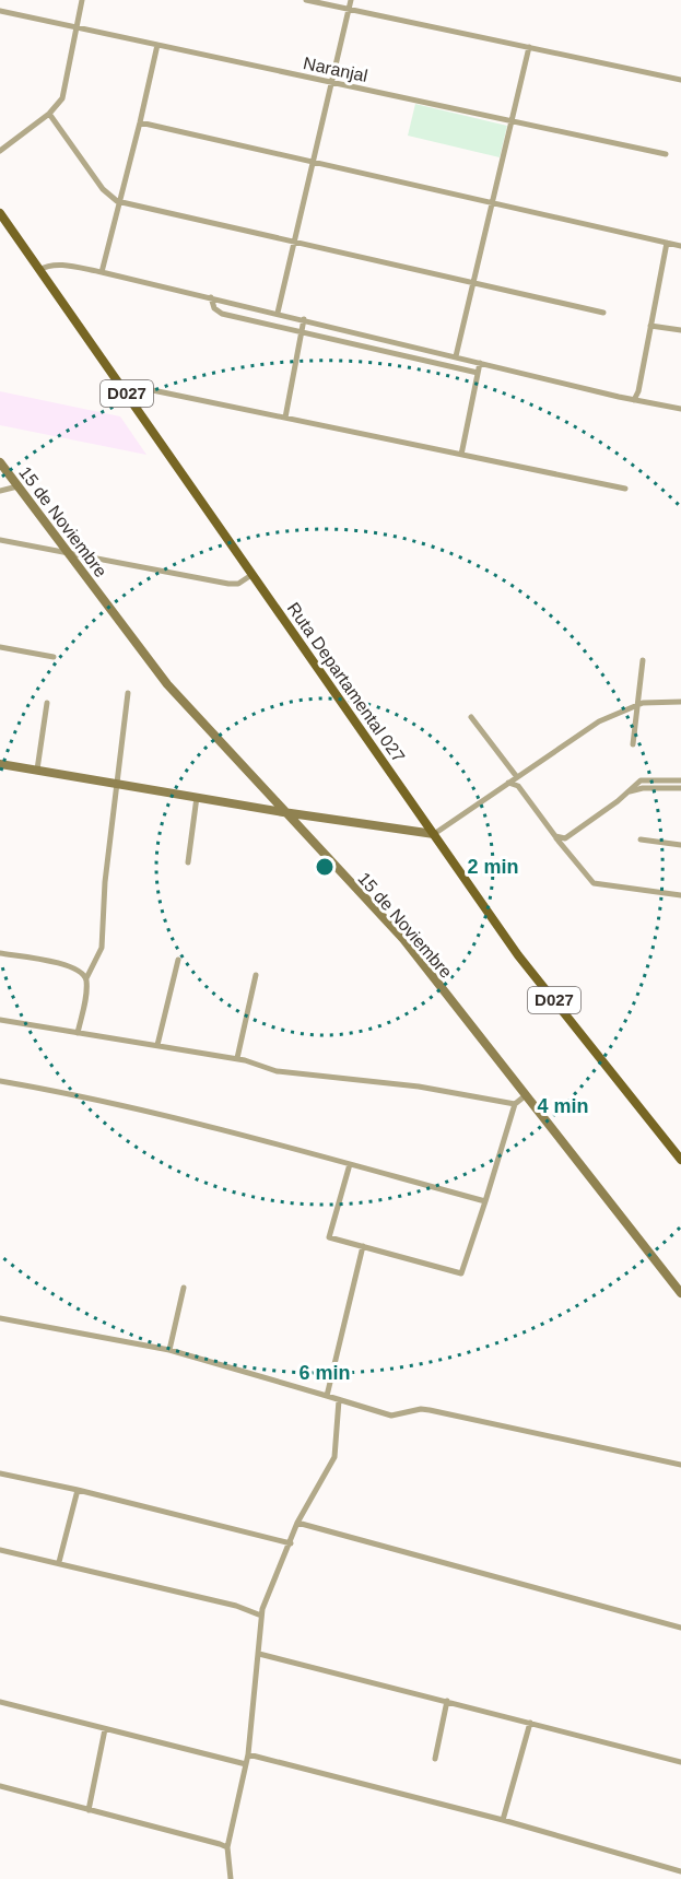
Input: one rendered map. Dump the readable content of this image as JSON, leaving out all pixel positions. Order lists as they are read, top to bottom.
{
  "streets": {
    "main road": ["D027", "Ruta Departamental 027"],
    "street": ["Naranjal", "15 de Noviembre"]
  },
  "rings": ["2 min", "4 min", "6 min"]
}
